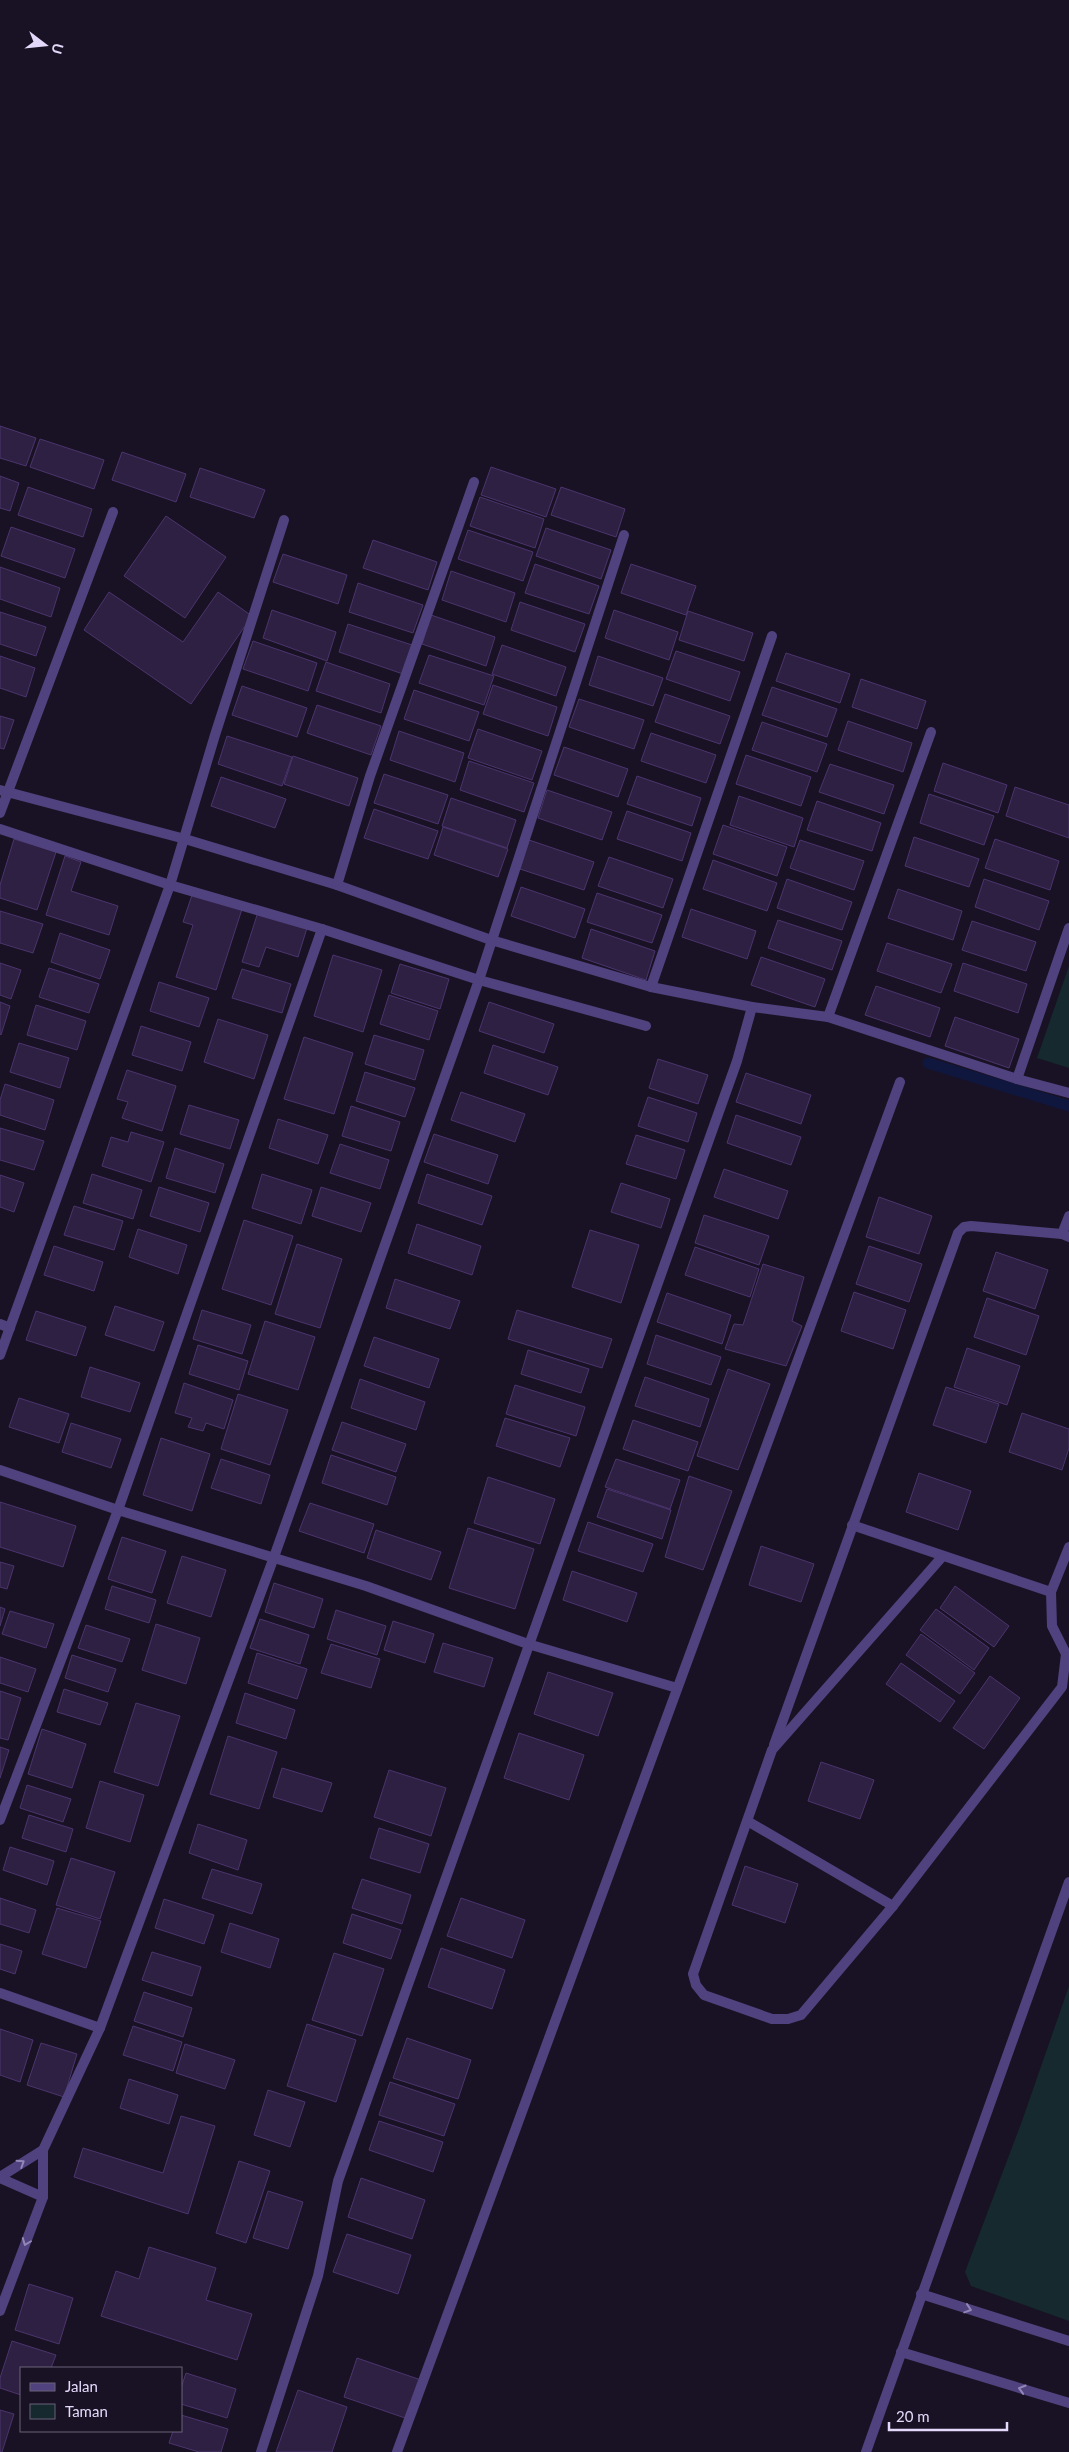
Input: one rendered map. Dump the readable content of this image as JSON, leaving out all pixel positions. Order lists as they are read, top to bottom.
{
  "legend": ["Jalan", "Taman"],
  "scale_bar": "20 m",
  "north": "right"
}
